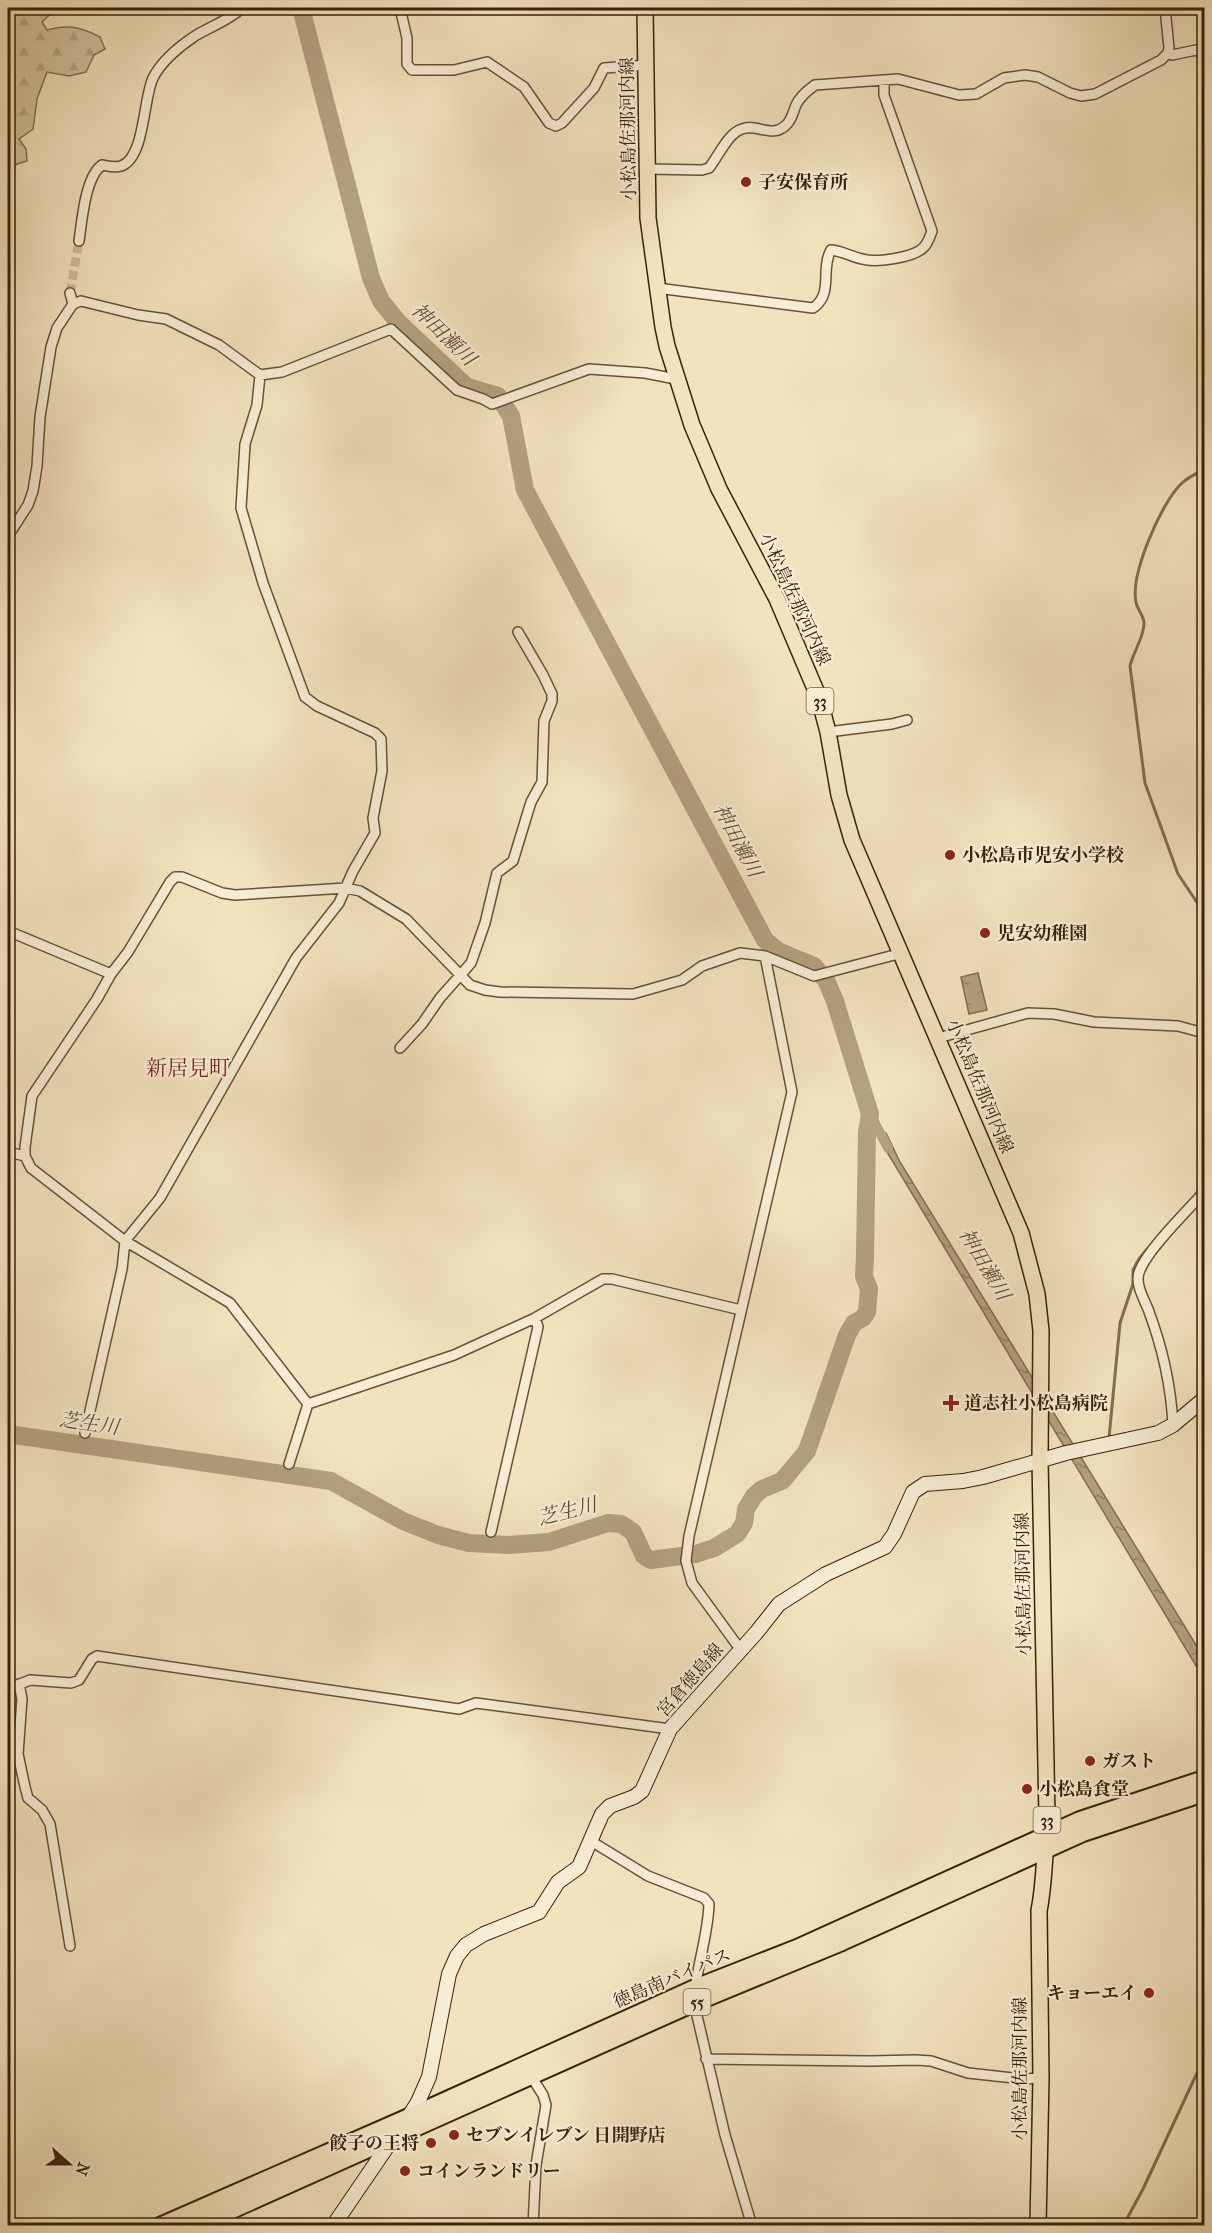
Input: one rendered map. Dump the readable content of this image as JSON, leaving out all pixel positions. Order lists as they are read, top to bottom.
{
  "streets": {
    "highway": ["徳島南バイパス", "55"],
    "main road": ["小松島佐那河内線", "33", "宮倉徳島線"]
  },
  "crossings": [
    ["小松島佐那河内線", "宮倉徳島線"],
    ["小松島佐那河内線", "徳島南バイパス"],
    ["宮倉徳島線", "徳島南バイパス"]
  ],
  "districts": ["新居見町"],
  "water": ["神田瀬川", "芝生川"],
  "places": {
    "other": [
      "子安保育所",
      "小松島市児安小学校",
      "児安幼稚園",
      "ガスト",
      "小松島食堂",
      "キョーエイ",
      "セブンイレブン 日開野店",
      "餃子の王将",
      "コインランドリー"
    ],
    "health": ["道志社小松島病院"]
  },
  "north": "right"
}
